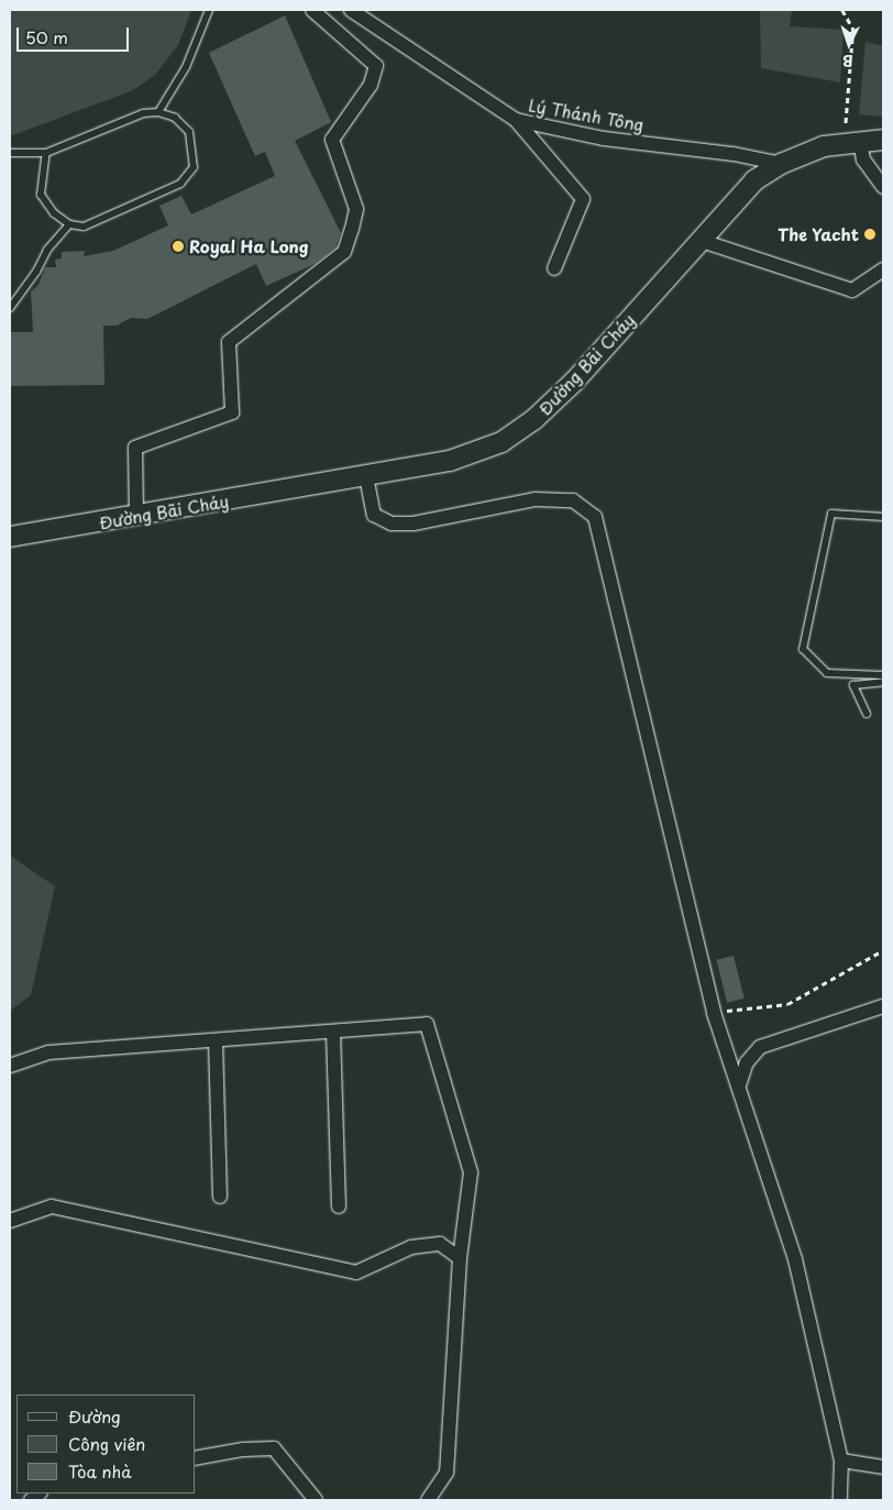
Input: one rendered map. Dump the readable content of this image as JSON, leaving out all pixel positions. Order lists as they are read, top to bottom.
{
  "streets": {
    "main road": ["Đường Bãi Cháy"],
    "street": ["Lý Thánh Tông"]
  },
  "crossings": [
    ["Lý Thánh Tông", "Đường Bãi Cháy"]
  ],
  "places": ["The Yacht", "Royal Ha Long"],
  "legend": ["Đường", "Công viên", "Tòa nhà"],
  "scale_bar": "50 m",
  "north": "bottom"
}
